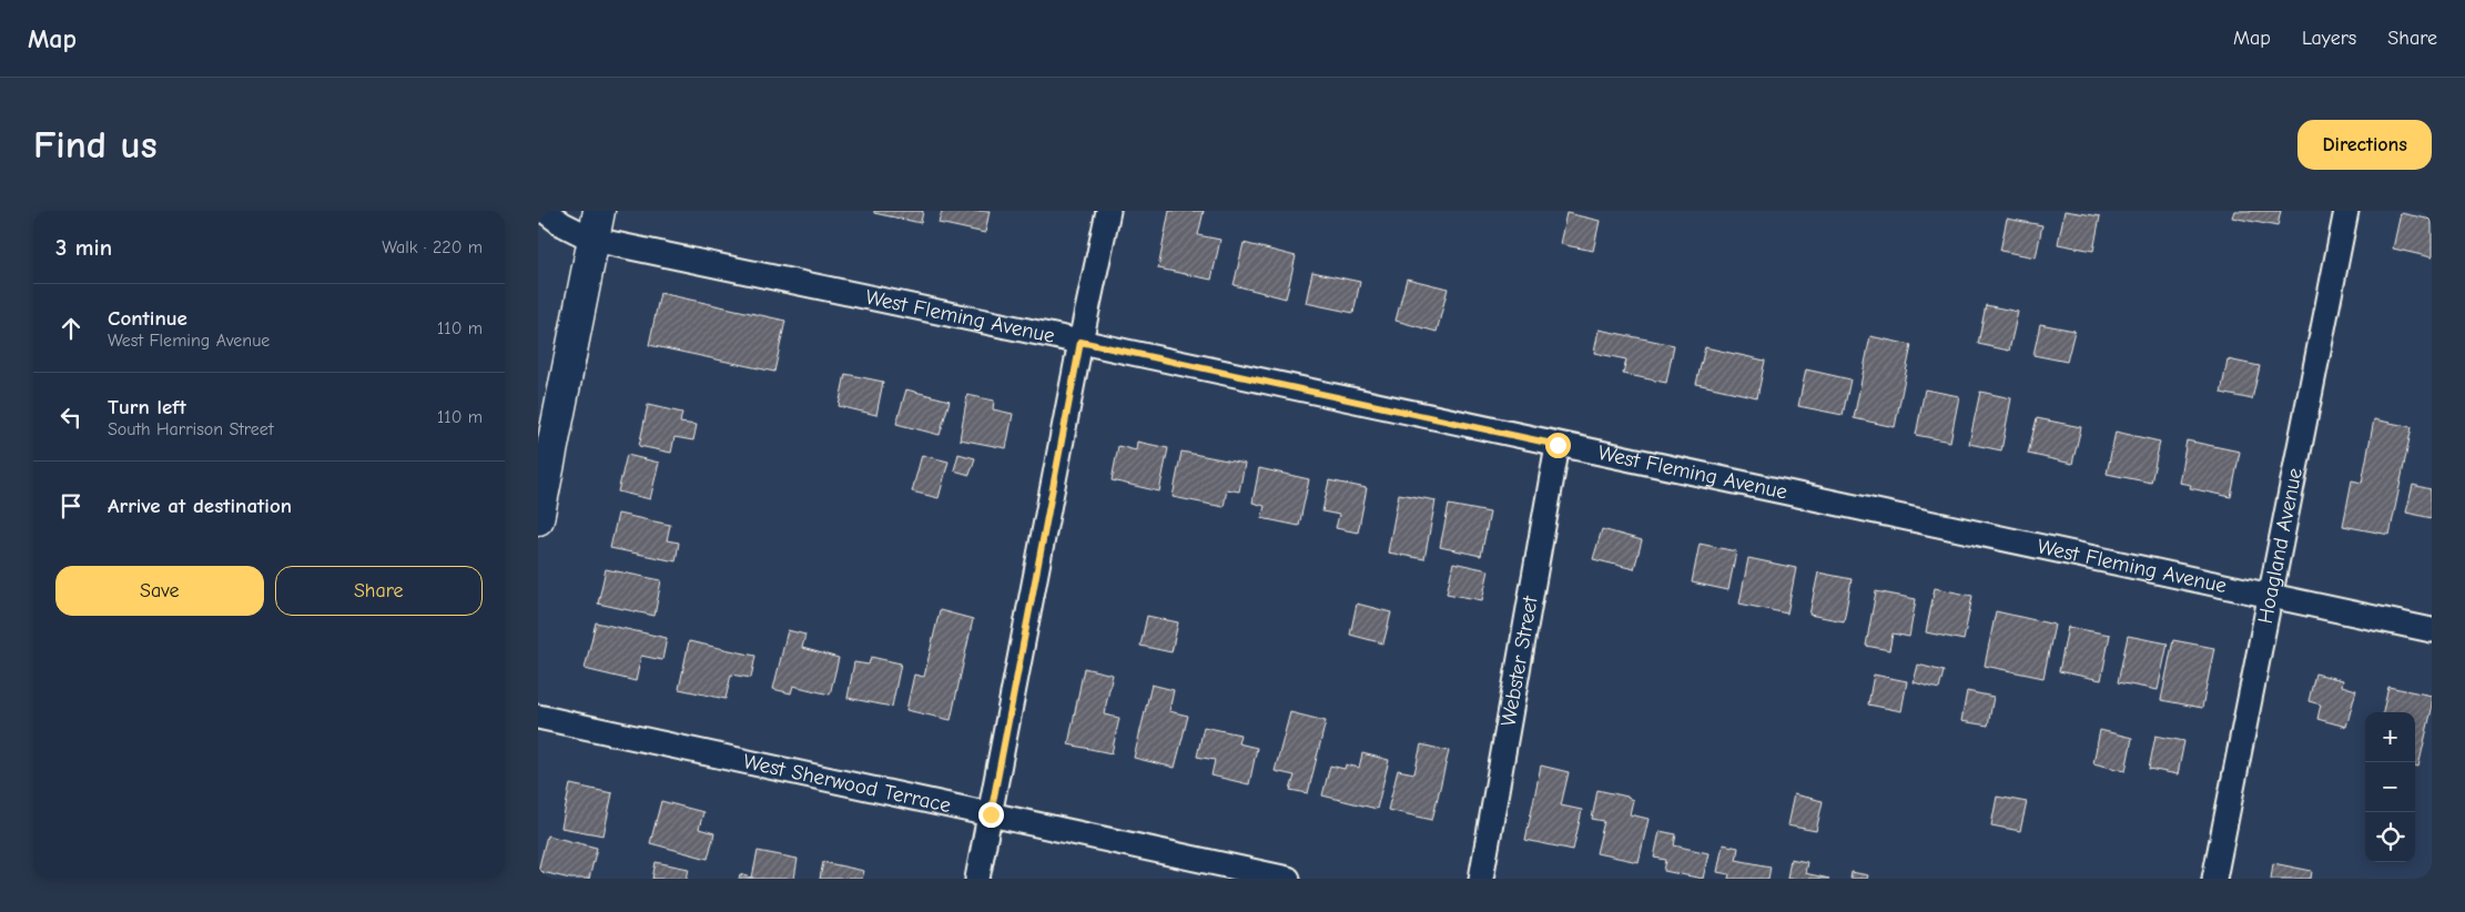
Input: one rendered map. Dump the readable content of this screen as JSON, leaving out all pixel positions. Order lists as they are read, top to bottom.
{
  "streets": {
    "street": [
      "West Fleming Avenue",
      "Hoagland Avenue",
      "Webster Street",
      "West Sherwood Terrace"
    ]
  },
  "crossings": [
    ["West Fleming Avenue", "Hoagland Avenue"],
    ["West Fleming Avenue", "Webster Street"]
  ],
  "page": {
    "header": "Map",
    "nav": ["Map", "Layers", "Share"],
    "buttons": [
      "Directions",
      ["Save", "Share"]
    ],
    "title": "Find us",
    "heading": ["3 min", "Walk · 220 m"],
    "list": [
      ["Continue", "West Fleming Avenue", "110 m"],
      ["Turn left", "South Harrison Street", "110 m"],
      "Arrive at destination"
    ],
    "map_buttons": ["+", "−"]
  }
}
